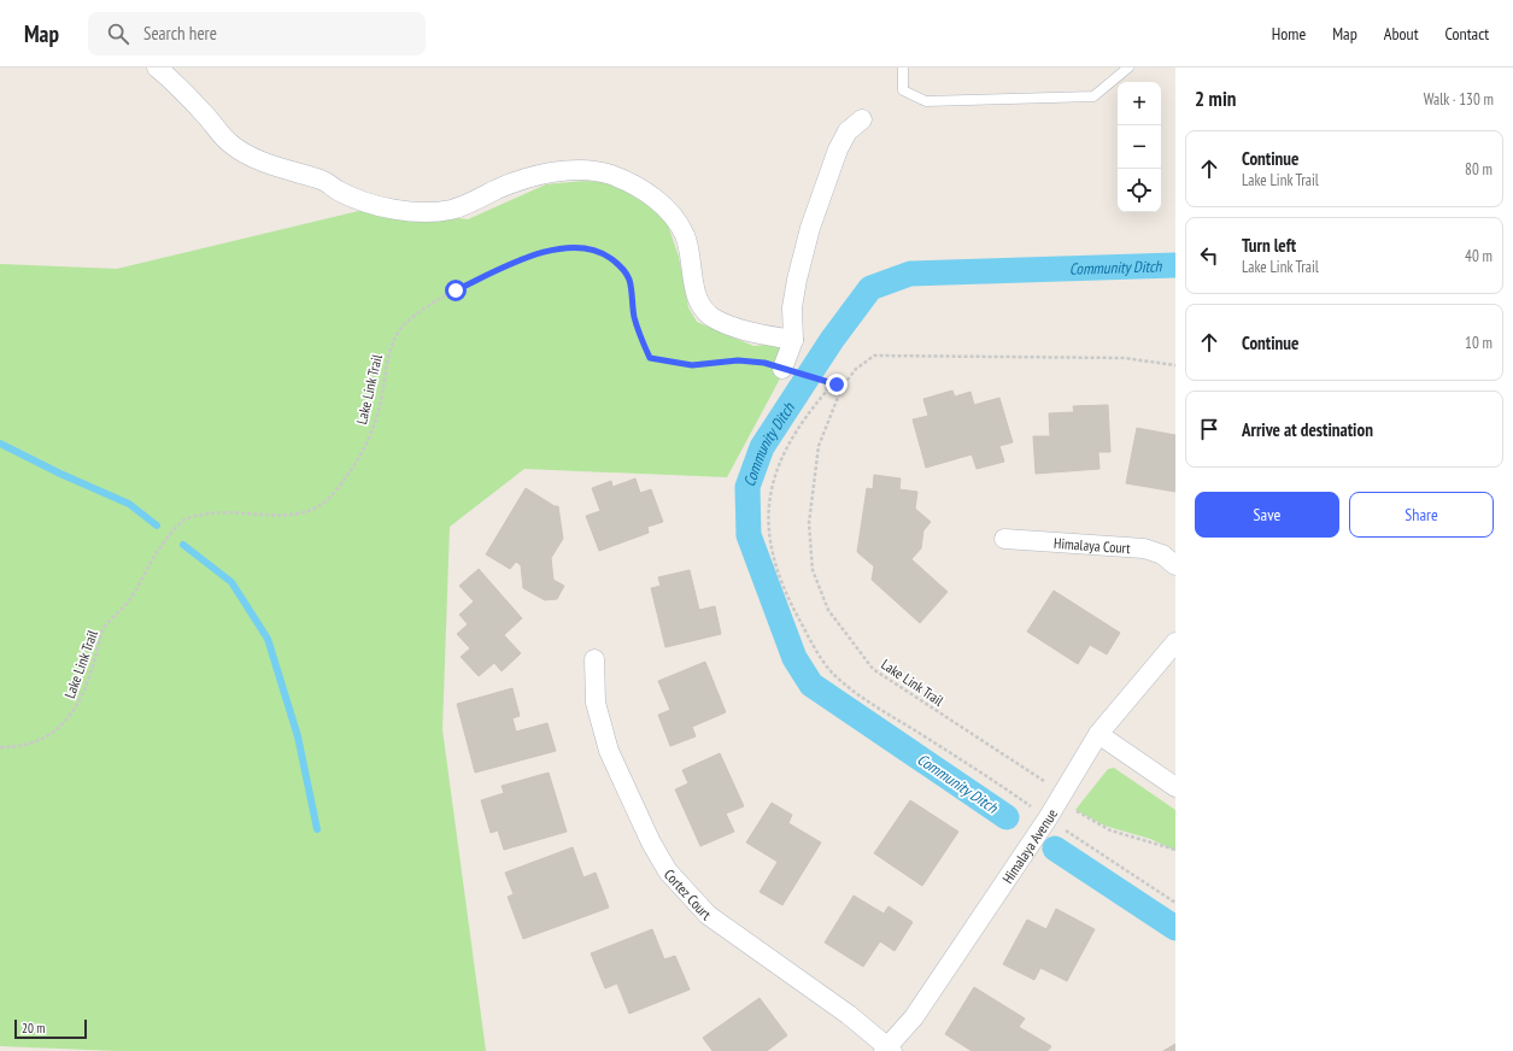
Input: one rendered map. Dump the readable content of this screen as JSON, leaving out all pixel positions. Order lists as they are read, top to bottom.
{
  "streets": {
    "street": ["Himalaya Court", "Himalaya Avenue", "Cortez Court"],
    "path": ["Lake Link Trail"]
  },
  "crossings": [
    ["Lake Link Trail", "Himalaya Avenue"],
    ["Himalaya Avenue", "Cortez Court"]
  ],
  "water": ["Community Ditch"],
  "scale_bar": "20 m",
  "page": {
    "header": "Map",
    "search": "Search here",
    "nav": [
      "Home",
      "Map",
      "About",
      "Contact"
    ],
    "heading": ["2 min", "Walk · 130 m"],
    "map_buttons": ["+", "−"],
    "list": [
      ["Continue", "Lake Link Trail", "80 m"],
      ["Turn left", "Lake Link Trail", "40 m"],
      ["Continue", "10 m"],
      "Arrive at destination"
    ],
    "buttons": ["Save", "Share"],
    "scale": "20 m"
  }
}
